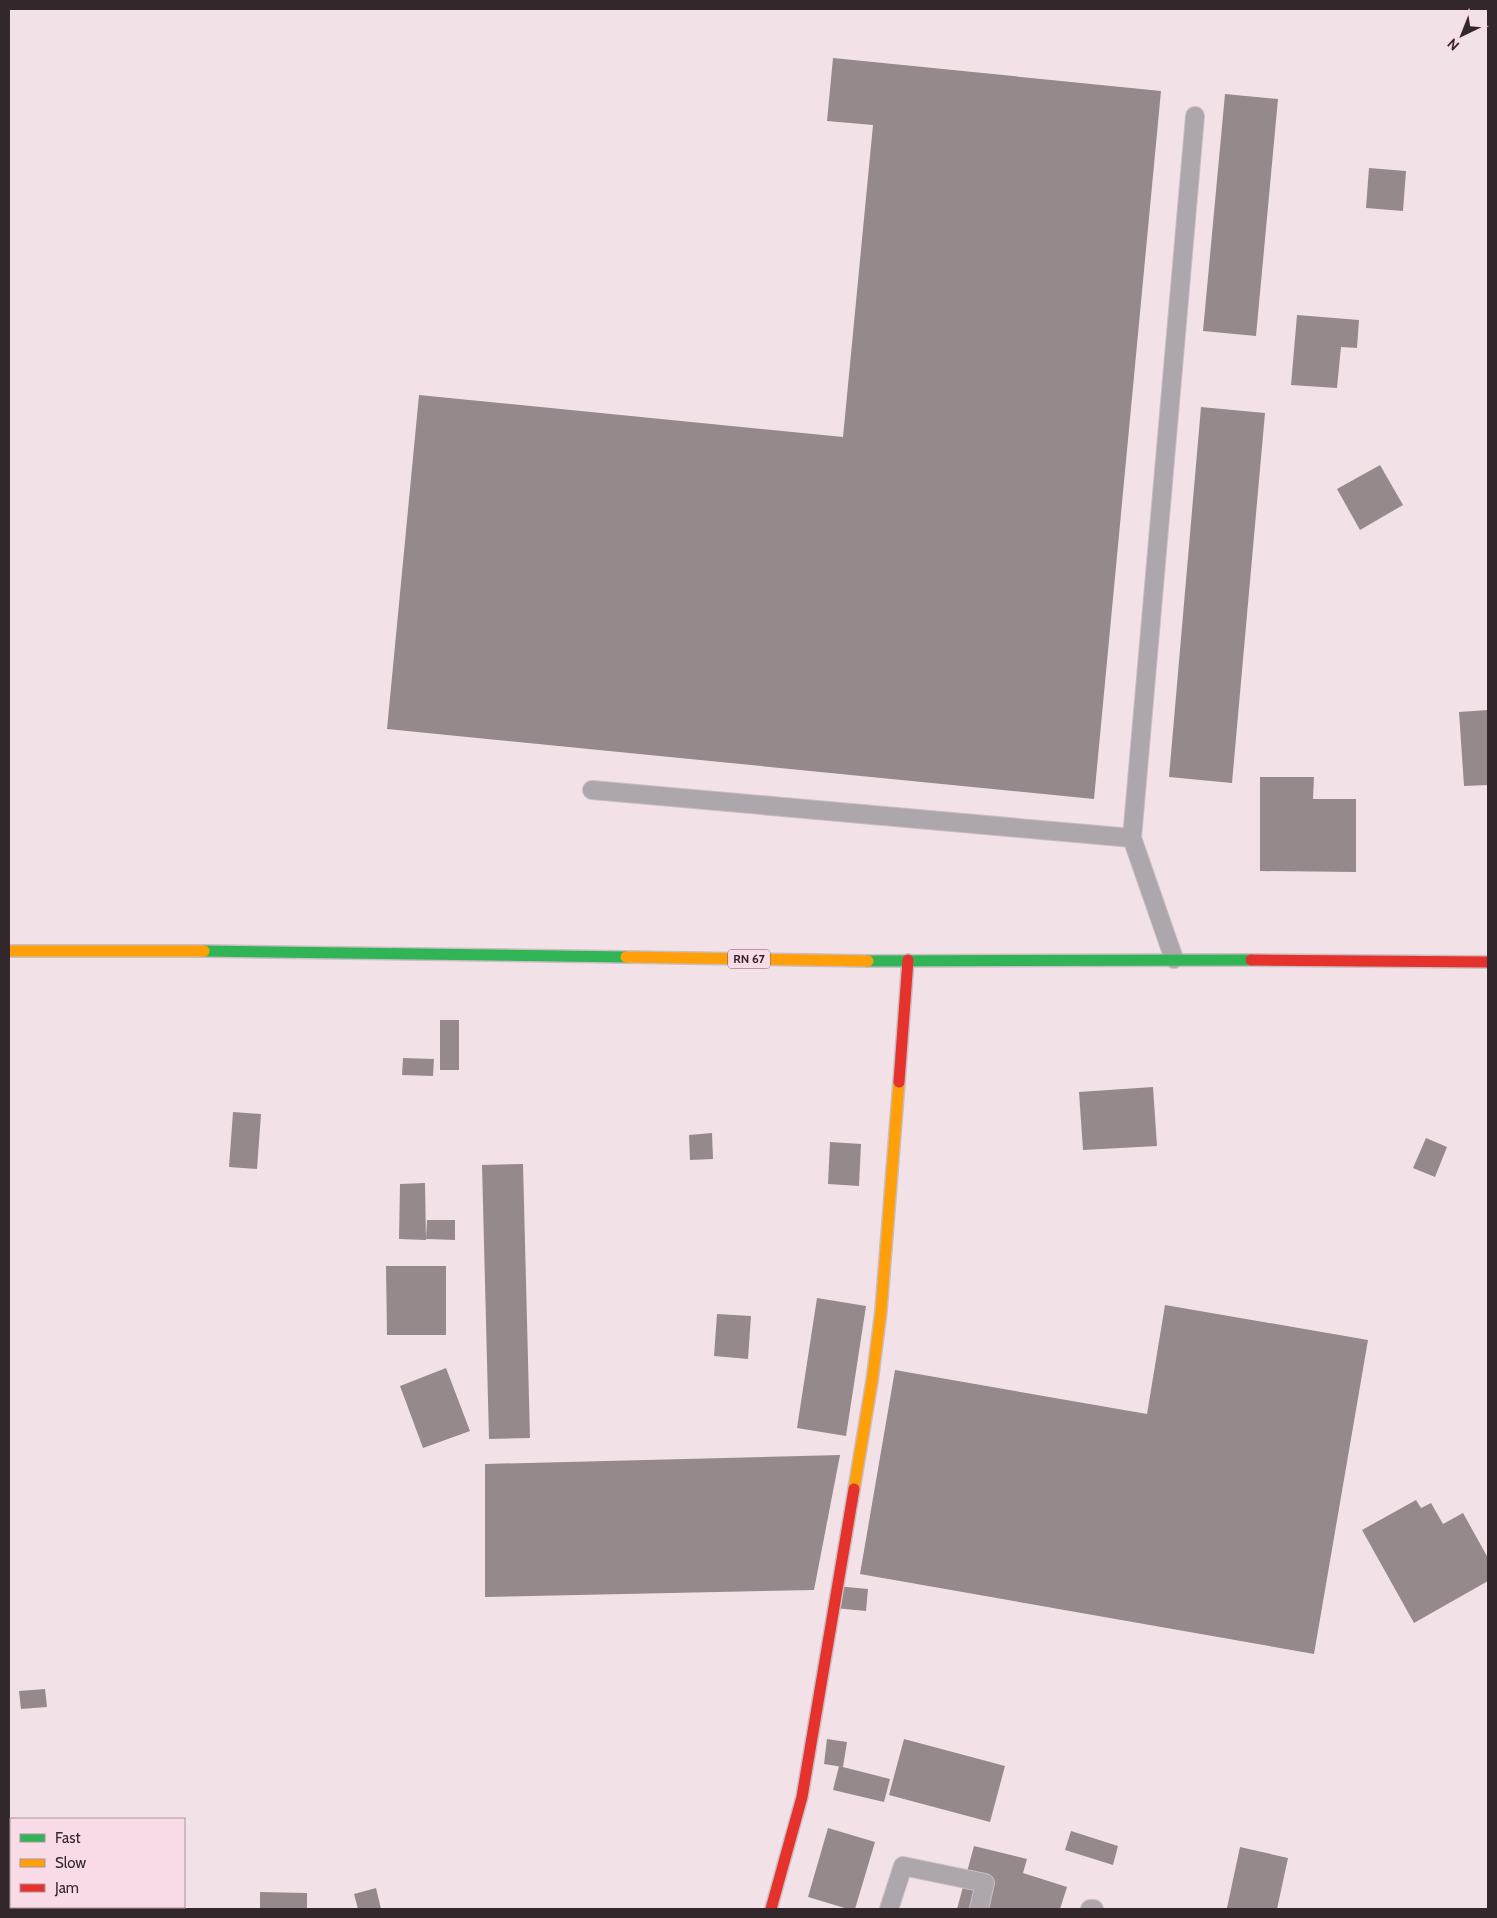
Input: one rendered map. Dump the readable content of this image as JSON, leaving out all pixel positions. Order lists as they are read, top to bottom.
{
  "streets": {
    "main road": ["RN 67"]
  },
  "legend": ["Fast", "Slow", "Jam"],
  "north": "bottom left"
}
